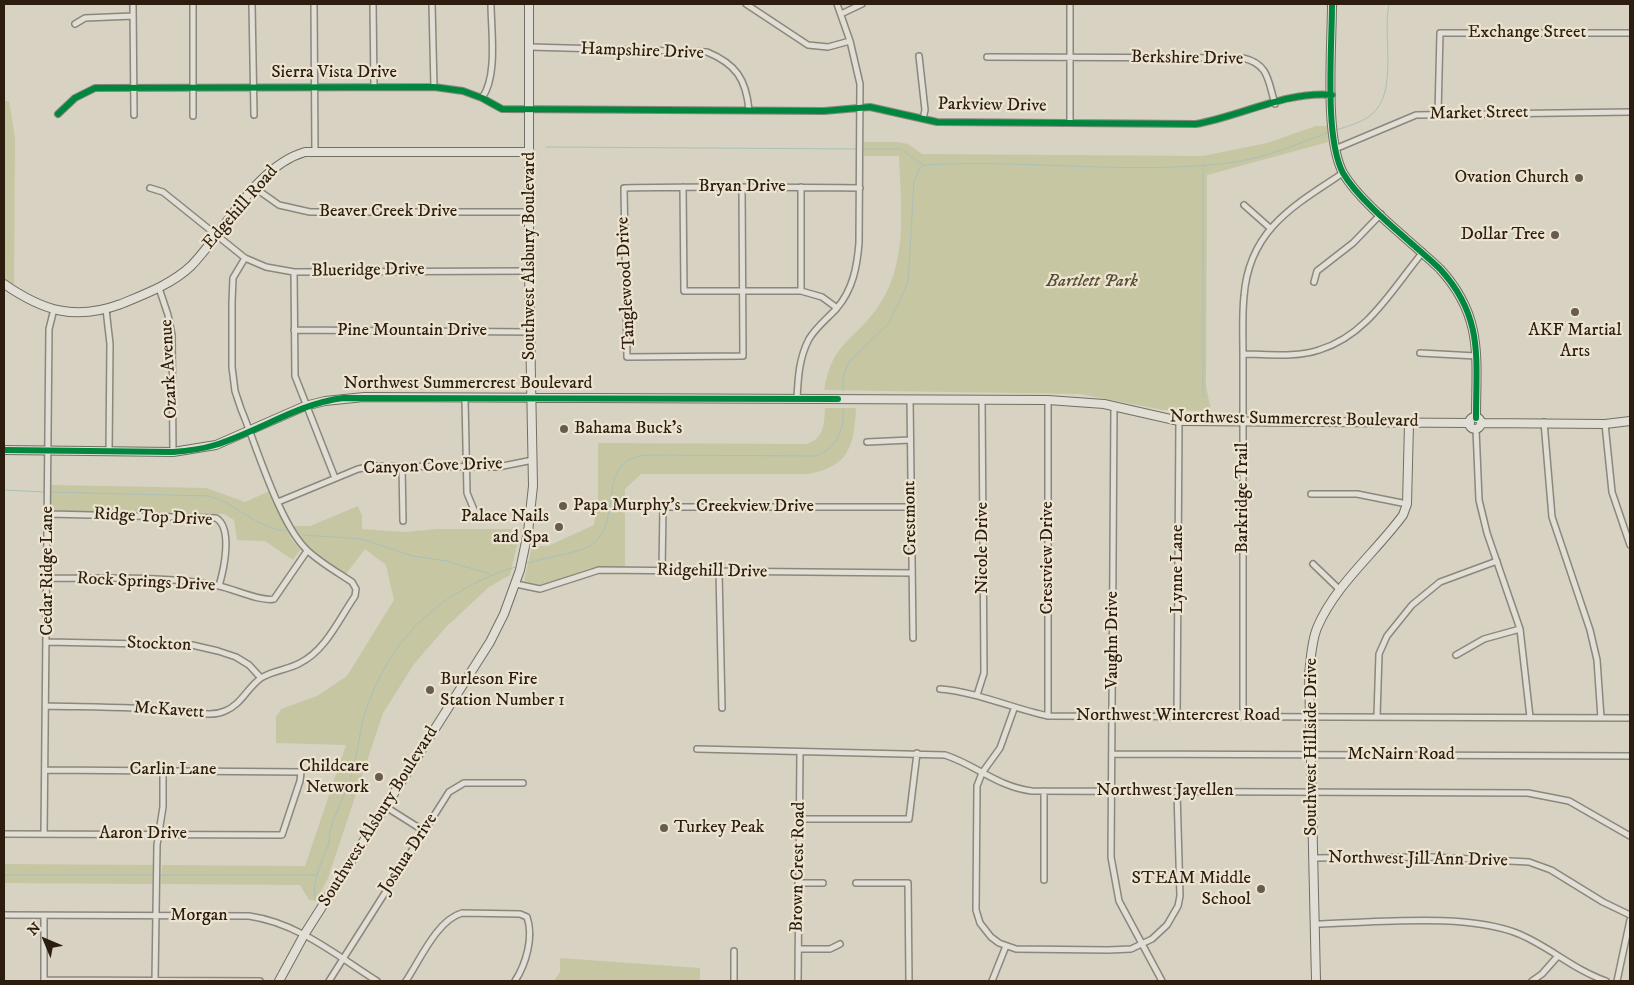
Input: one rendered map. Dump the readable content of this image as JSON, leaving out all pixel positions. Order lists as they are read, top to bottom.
{
  "streets": {
    "street": [
      "Exchange Street",
      "Hampshire Drive",
      "Berkshire Drive",
      "Sierra Vista Drive",
      "Parkview Drive",
      "Market Street",
      "Bryan Drive",
      "Edgehill Road",
      "Beaver Creek Drive",
      "Southwest Alsbury Boulevard",
      "Blueridge Drive",
      "Tanglewood Drive",
      "Pine Mountain Drive",
      "Ozark Avenue",
      "Northwest Summercrest Boulevard",
      "Canyon Cove Drive",
      "Barkridge Trail",
      "Creekview Drive",
      "Ridge Top Drive",
      "Crestmont",
      "Nicole Drive",
      "Crestview Drive",
      "Lynne Lane",
      "Cedar Ridge Lane",
      "Ridgehill Drive",
      "Rock Springs Drive",
      "Vaughn Drive",
      "Stockton",
      "McKavett",
      "Northwest Wintercrest Road",
      "Southwest Hillside Drive",
      "McNairn Road",
      "Carlin Lane",
      "Northwest Jayellen",
      "Aaron Drive",
      "Joshua Drive",
      "Northwest Jill Ann Drive",
      "Brown Crest Road",
      "Morgan"
    ]
  },
  "crossings": [
    ["Exchange Street", "Market Street"],
    ["Hampshire Drive", "Parkview Drive"],
    ["Hampshire Drive", "Southwest Alsbury Boulevard"],
    ["Berkshire Drive", "Parkview Drive"],
    ["Sierra Vista Drive", "Parkview Drive"],
    ["Sierra Vista Drive", "Southwest Alsbury Boulevard"],
    ["Parkview Drive", "Southwest Alsbury Boulevard"],
    ["Bryan Drive", "Tanglewood Drive"],
    ["Edgehill Road", "Beaver Creek Drive"],
    ["Edgehill Road", "Southwest Alsbury Boulevard"],
    ["Edgehill Road", "Blueridge Drive"],
    ["Edgehill Road", "Ozark Avenue"],
    ["Edgehill Road", "Cedar Ridge Lane"],
    ["Beaver Creek Drive", "Southwest Alsbury Boulevard"],
    ["Southwest Alsbury Boulevard", "Blueridge Drive"],
    ["Southwest Alsbury Boulevard", "Pine Mountain Drive"],
    ["Southwest Alsbury Boulevard", "Northwest Summercrest Boulevard"],
    ["Southwest Alsbury Boulevard", "Canyon Cove Drive"],
    ["Southwest Alsbury Boulevard", "Ridgehill Drive"],
    ["Southwest Alsbury Boulevard", "Morgan"],
    ["Ozark Avenue", "Northwest Summercrest Boulevard"],
    ["Northwest Summercrest Boulevard", "Barkridge Trail"],
    ["Northwest Summercrest Boulevard", "Crestmont"],
    ["Northwest Summercrest Boulevard", "Nicole Drive"],
    ["Northwest Summercrest Boulevard", "Crestview Drive"],
    ["Northwest Summercrest Boulevard", "Lynne Lane"],
    ["Northwest Summercrest Boulevard", "Cedar Ridge Lane"],
    ["Northwest Summercrest Boulevard", "Vaughn Drive"],
    ["Northwest Summercrest Boulevard", "Southwest Hillside Drive"],
    ["Barkridge Trail", "Northwest Wintercrest Road"],
    ["Creekview Drive", "Crestmont"],
    ["Creekview Drive", "Ridgehill Drive"],
    ["Ridge Top Drive", "Cedar Ridge Lane"],
    ["Ridge Top Drive", "Rock Springs Drive"],
    ["Crestmont", "Ridgehill Drive"],
    ["Nicole Drive", "Northwest Wintercrest Road"],
    ["Crestview Drive", "Northwest Wintercrest Road"],
    ["Lynne Lane", "Northwest Wintercrest Road"],
    ["Cedar Ridge Lane", "Rock Springs Drive"],
    ["Cedar Ridge Lane", "Stockton"],
    ["Cedar Ridge Lane", "McKavett"],
    ["Cedar Ridge Lane", "Carlin Lane"],
    ["Cedar Ridge Lane", "Aaron Drive"],
    ["Rock Springs Drive", "McKavett"],
    ["Vaughn Drive", "Northwest Wintercrest Road"],
    ["Vaughn Drive", "McNairn Road"],
    ["Vaughn Drive", "Northwest Jayellen"],
    ["Stockton", "McKavett"],
    ["Northwest Wintercrest Road", "Southwest Hillside Drive"],
    ["Southwest Hillside Drive", "McNairn Road"],
    ["Southwest Hillside Drive", "Northwest Jayellen"],
    ["Southwest Hillside Drive", "Northwest Jill Ann Drive"],
    ["Carlin Lane", "Aaron Drive"],
    ["Northwest Jayellen", "Brown Crest Road"],
    ["Joshua Drive", "Morgan"]
  ],
  "parks": ["Bartlett Park"],
  "places": [
    "Ovation Church",
    "Dollar Tree",
    "AKF Martial Arts",
    "Bahama Buck's",
    "Papa Murphy's",
    "Palace Nails and Spa",
    "Burleson Fire Station Number 1",
    "Childcare Network",
    "Turkey Peak",
    "STEAM Middle School"
  ],
  "north": "top left"
}
